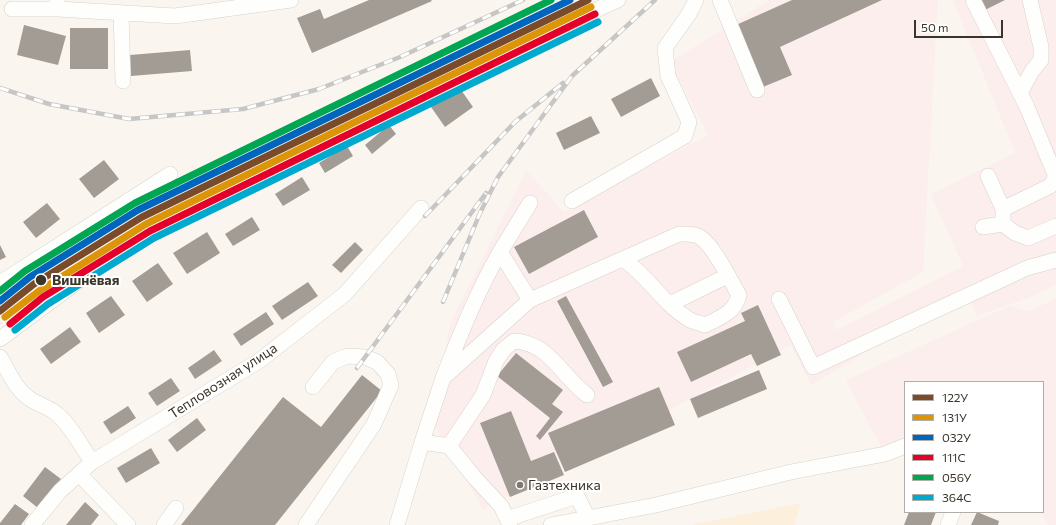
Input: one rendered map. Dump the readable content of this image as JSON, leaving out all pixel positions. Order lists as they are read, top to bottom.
{
  "streets": {
    "street": ["Тепловозная улица"]
  },
  "places": ["Вишнёвая", "Газтехника"],
  "lines": [
    "transit line 122У",
    "transit line 032У",
    "transit line 056У",
    "transit line 131У",
    "transit line 111С",
    "transit line 364С"
  ],
  "legend": [
    "122У",
    "131У",
    "032У",
    "111С",
    "056У",
    "364С"
  ],
  "scale_bar": "50 m"
}
